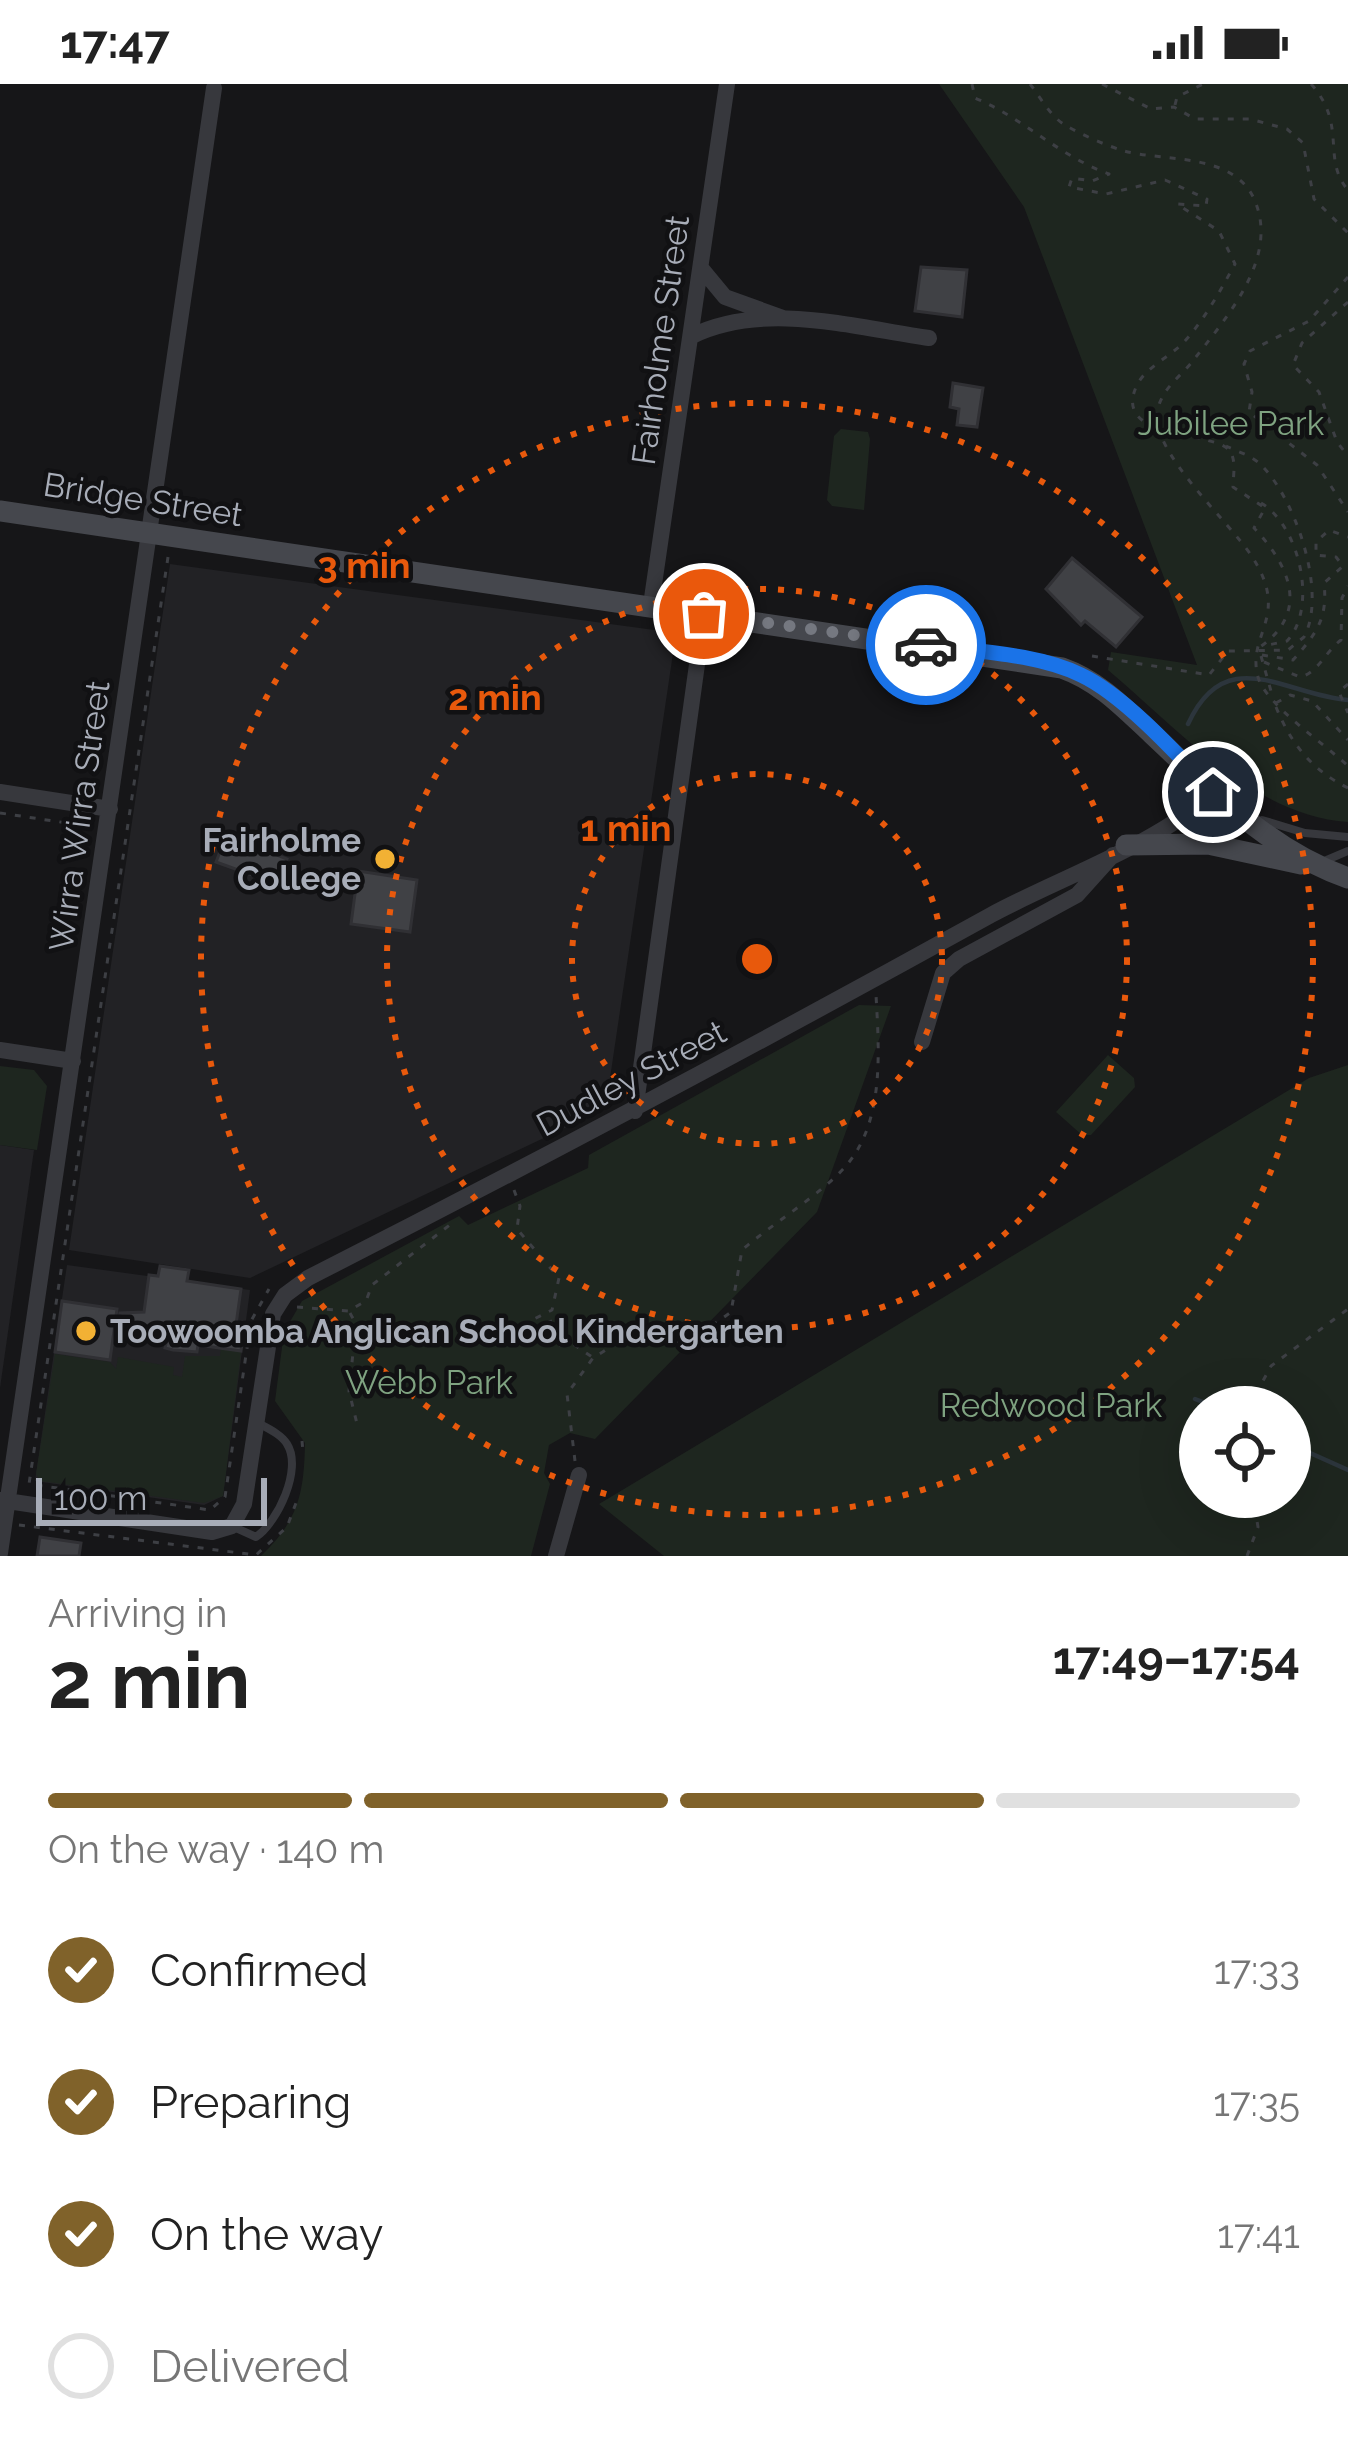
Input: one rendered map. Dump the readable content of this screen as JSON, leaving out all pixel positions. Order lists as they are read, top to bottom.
{
  "streets": {
    "street": [
      "Fairholme Street",
      "Bridge Street",
      "Wirra Wirra Street",
      "Dudley Street"
    ]
  },
  "crossings": [
    ["Fairholme Street", "Bridge Street"],
    ["Bridge Street", "Wirra Wirra Street"],
    ["Bridge Street", "Dudley Street"]
  ],
  "parks": ["Jubilee Park", "Webb Park", "Redwood Park"],
  "places": ["Fairholme College", "Toowoomba Anglican School Kindergarten"],
  "scale_bar": "100 m",
  "page": {
    "status": "17:47",
    "scale": "100 m",
    "heading": ["2 min", "Arriving in", "17:49–17:54"],
    "bar": "On the way · 140 m",
    "list": [
      ["Confirmed", "17:33"],
      ["Preparing", "17:35"],
      ["On the way", "17:41"],
      "Delivered"
    ]
  },
  "rings": ["3 min", "2 min", "1 min"]
}
